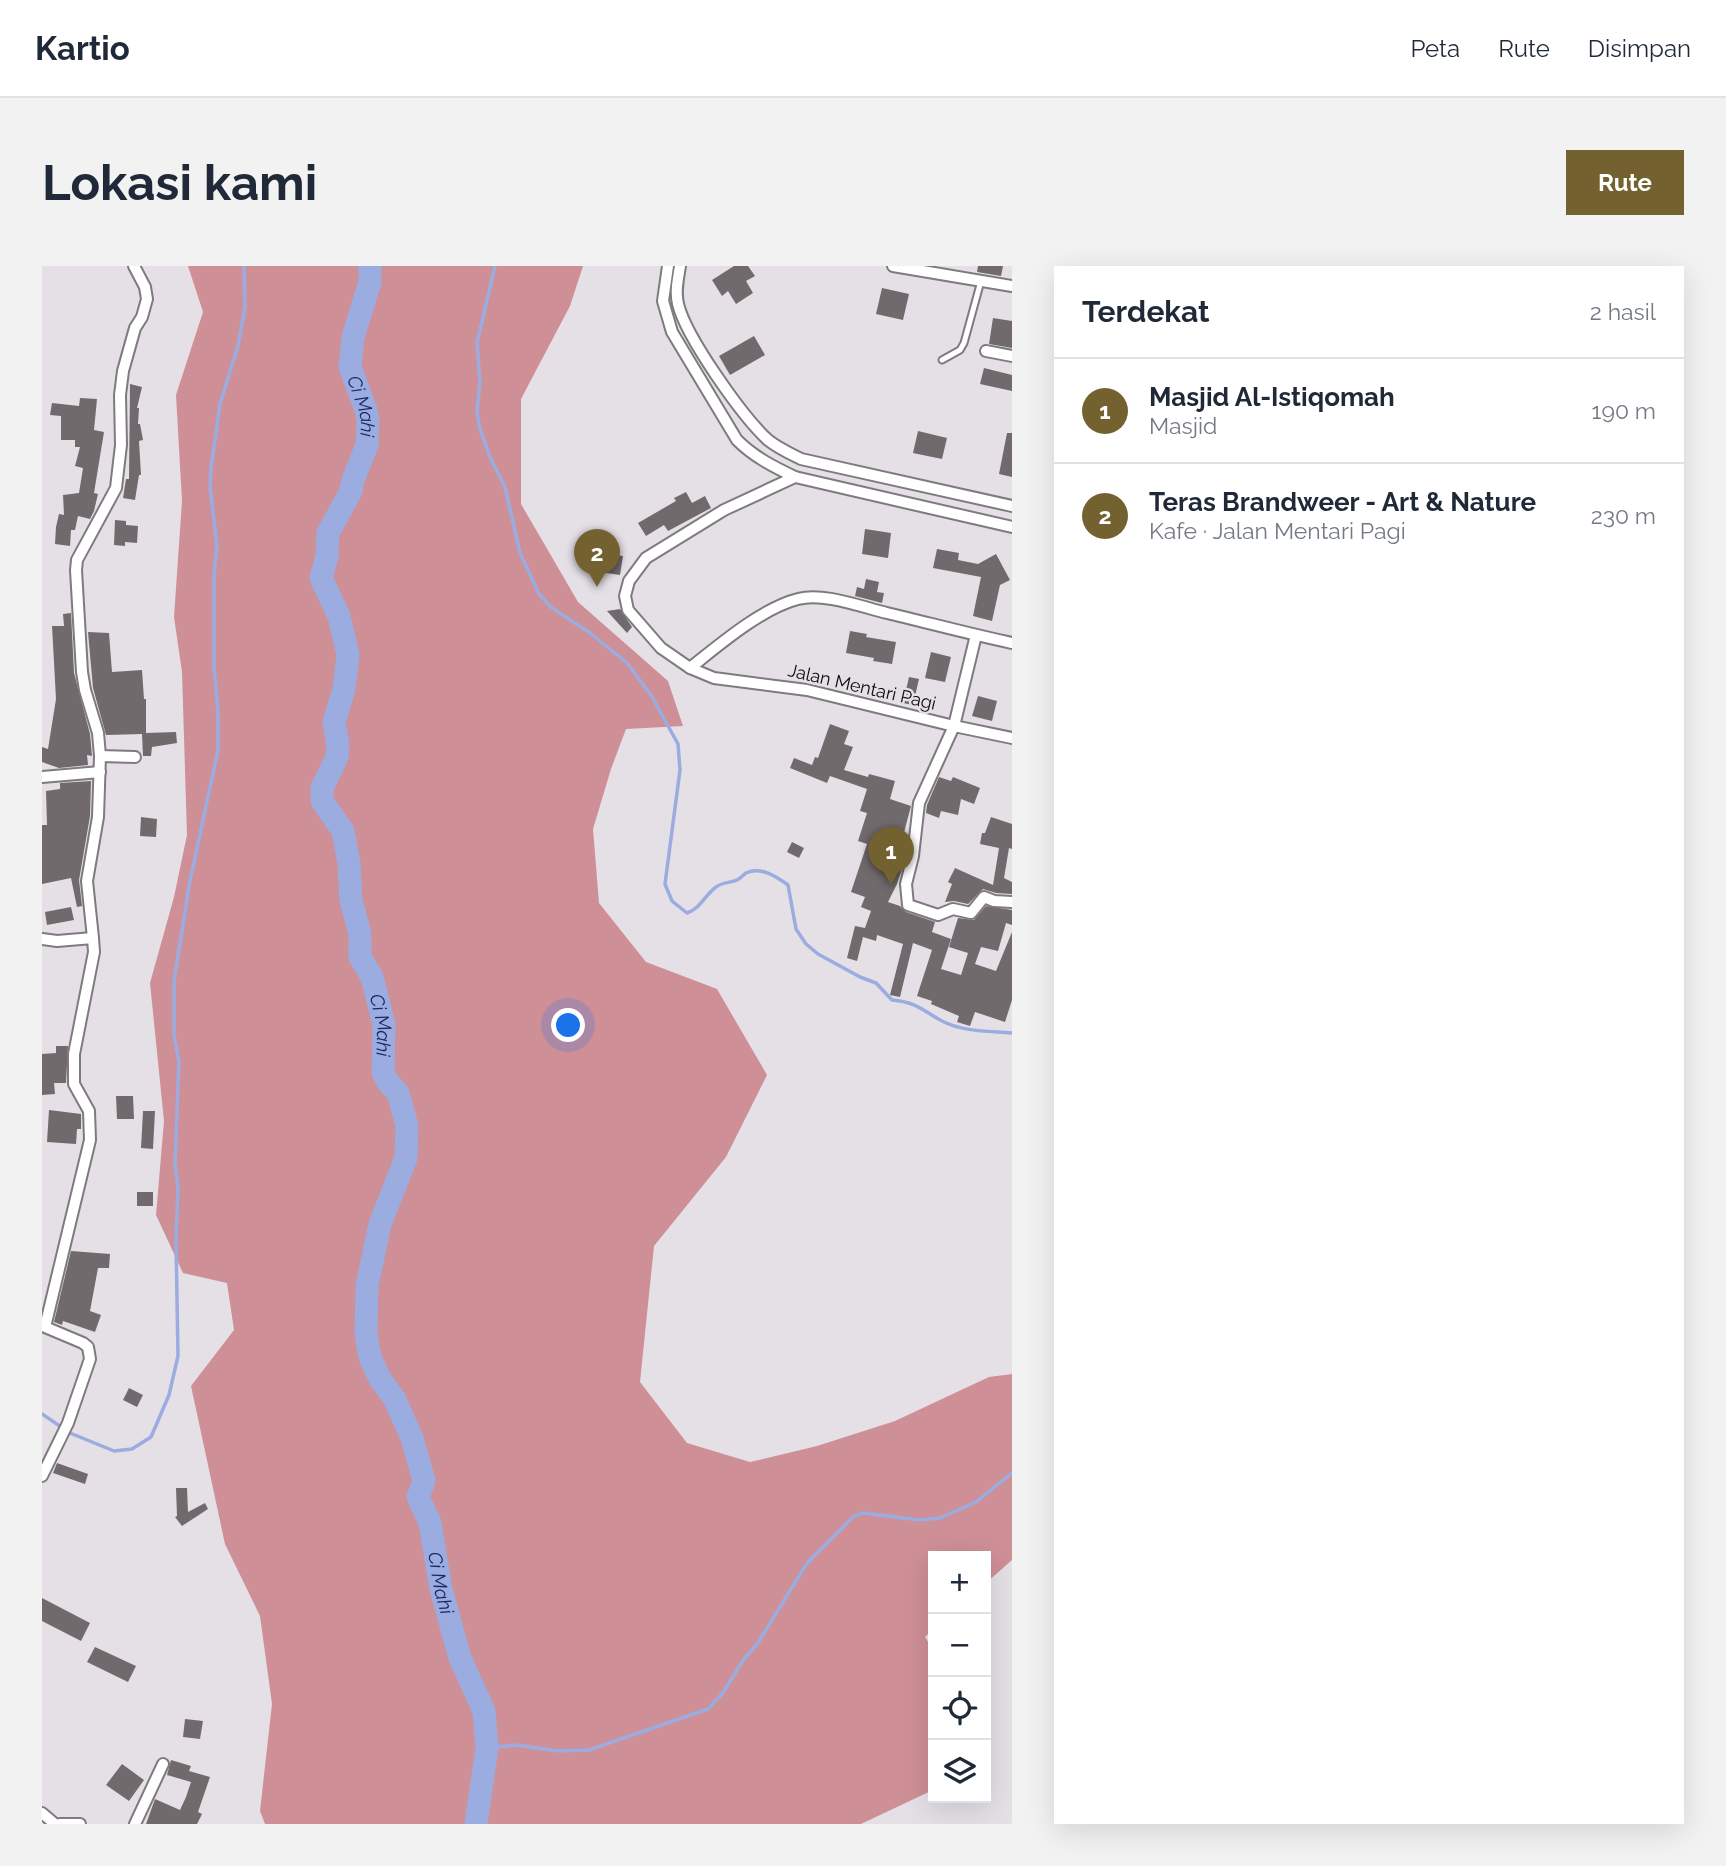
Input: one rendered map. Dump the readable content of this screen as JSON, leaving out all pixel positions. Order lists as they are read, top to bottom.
{
  "streets": {
    "street": ["Jalan Mentari Pagi"]
  },
  "water": ["Ci Mahi"],
  "page": {
    "header": "Kartio",
    "nav": ["Peta", "Rute", "Disimpan"],
    "buttons": "Rute",
    "title": "Lokasi kami",
    "heading": ["Terdekat", "2 hasil"],
    "list": [
      {
        "mark": "1",
        "name": "Masjid Al-Istiqomah",
        "note": "Masjid",
        "value": "190 m"
      },
      {
        "mark": "2",
        "name": "Teras Brandweer - Art & Nature",
        "note": "Kafe · Jalan Mentari Pagi",
        "value": "230 m"
      }
    ],
    "pins": ["2", "1"],
    "map_buttons": ["+", "−"]
  }
}
